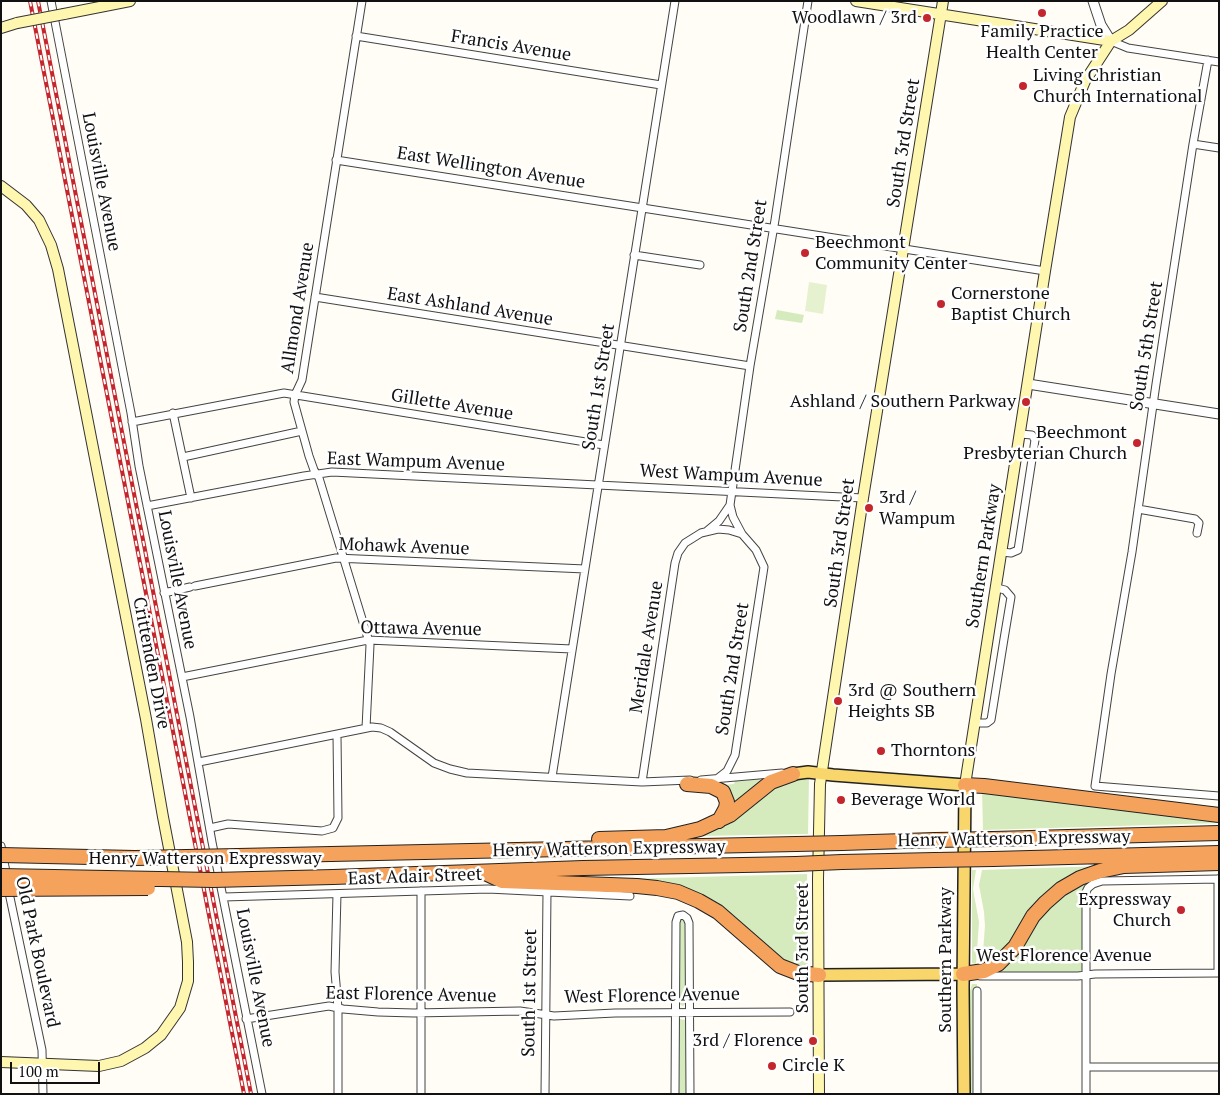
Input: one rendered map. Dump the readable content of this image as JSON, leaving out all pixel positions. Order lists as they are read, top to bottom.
{
  "streets": {
    "highway": ["Henry Watterson Expressway"],
    "main road": [
      "South 3rd Street",
      "Southern Parkway",
      "Crittenden Drive",
      "West Florence Avenue"
    ],
    "street": [
      "Francis Avenue",
      "East Wellington Avenue",
      "Louisville Avenue",
      "South 2nd Street",
      "East Ashland Avenue",
      "Allmond Avenue",
      "South 5th Street",
      "South 1st Street",
      "Gillette Avenue",
      "East Wampum Avenue",
      "West Wampum Avenue",
      "Mohawk Avenue",
      "Ottawa Avenue",
      "Meridale Avenue",
      "East Adair Street",
      "Old Park Boulevard",
      "East Florence Avenue"
    ]
  },
  "crossings": [
    ["Francis Avenue", "Allmond Avenue"],
    ["Francis Avenue", "South 1st Street"],
    ["South 3rd Street", "East Wellington Avenue"],
    ["South 3rd Street", "West Wampum Avenue"],
    ["South 3rd Street", "West Florence Avenue"],
    ["East Wellington Avenue", "South 2nd Street"],
    ["East Wellington Avenue", "Allmond Avenue"],
    ["East Wellington Avenue", "South 1st Street"],
    ["East Wellington Avenue", "Southern Parkway"],
    ["Louisville Avenue", "Gillette Avenue"],
    ["Louisville Avenue", "East Wampum Avenue"],
    ["Louisville Avenue", "Mohawk Avenue"],
    ["Louisville Avenue", "Ottawa Avenue"],
    ["Louisville Avenue", "East Adair Street"],
    ["Louisville Avenue", "East Florence Avenue"],
    ["South 2nd Street", "East Ashland Avenue"],
    ["South 2nd Street", "West Wampum Avenue"],
    ["South 2nd Street", "Meridale Avenue"],
    ["East Ashland Avenue", "Allmond Avenue"],
    ["East Ashland Avenue", "South 1st Street"],
    ["Allmond Avenue", "Gillette Avenue"],
    ["Allmond Avenue", "East Wampum Avenue"],
    ["Allmond Avenue", "Mohawk Avenue"],
    ["Allmond Avenue", "Ottawa Avenue"],
    ["South 1st Street", "Gillette Avenue"],
    ["South 1st Street", "East Wampum Avenue"],
    ["South 1st Street", "West Wampum Avenue"],
    ["South 1st Street", "Mohawk Avenue"],
    ["South 1st Street", "Ottawa Avenue"],
    ["South 1st Street", "East Adair Street"],
    ["South 1st Street", "West Florence Avenue"],
    ["South 1st Street", "East Florence Avenue"],
    ["East Wampum Avenue", "West Wampum Avenue"],
    ["Southern Parkway", "West Florence Avenue"],
    ["Crittenden Drive", "Old Park Boulevard"],
    ["West Florence Avenue", "East Florence Avenue"]
  ],
  "places": [
    "Family Practice Health Center",
    "Woodlawn / 3rd",
    "Living Christian Church International",
    "Beechmont Community Center",
    "Cornerstone Baptist Church",
    "Ashland / Southern Parkway",
    "Beechmont Presbyterian Church",
    "3rd / Wampum",
    "3rd @ Southern Heights SB",
    "Thorntons",
    "Beverage World",
    "Expressway Church",
    "3rd / Florence",
    "Circle K"
  ],
  "scale_bar": "100 m"
}
